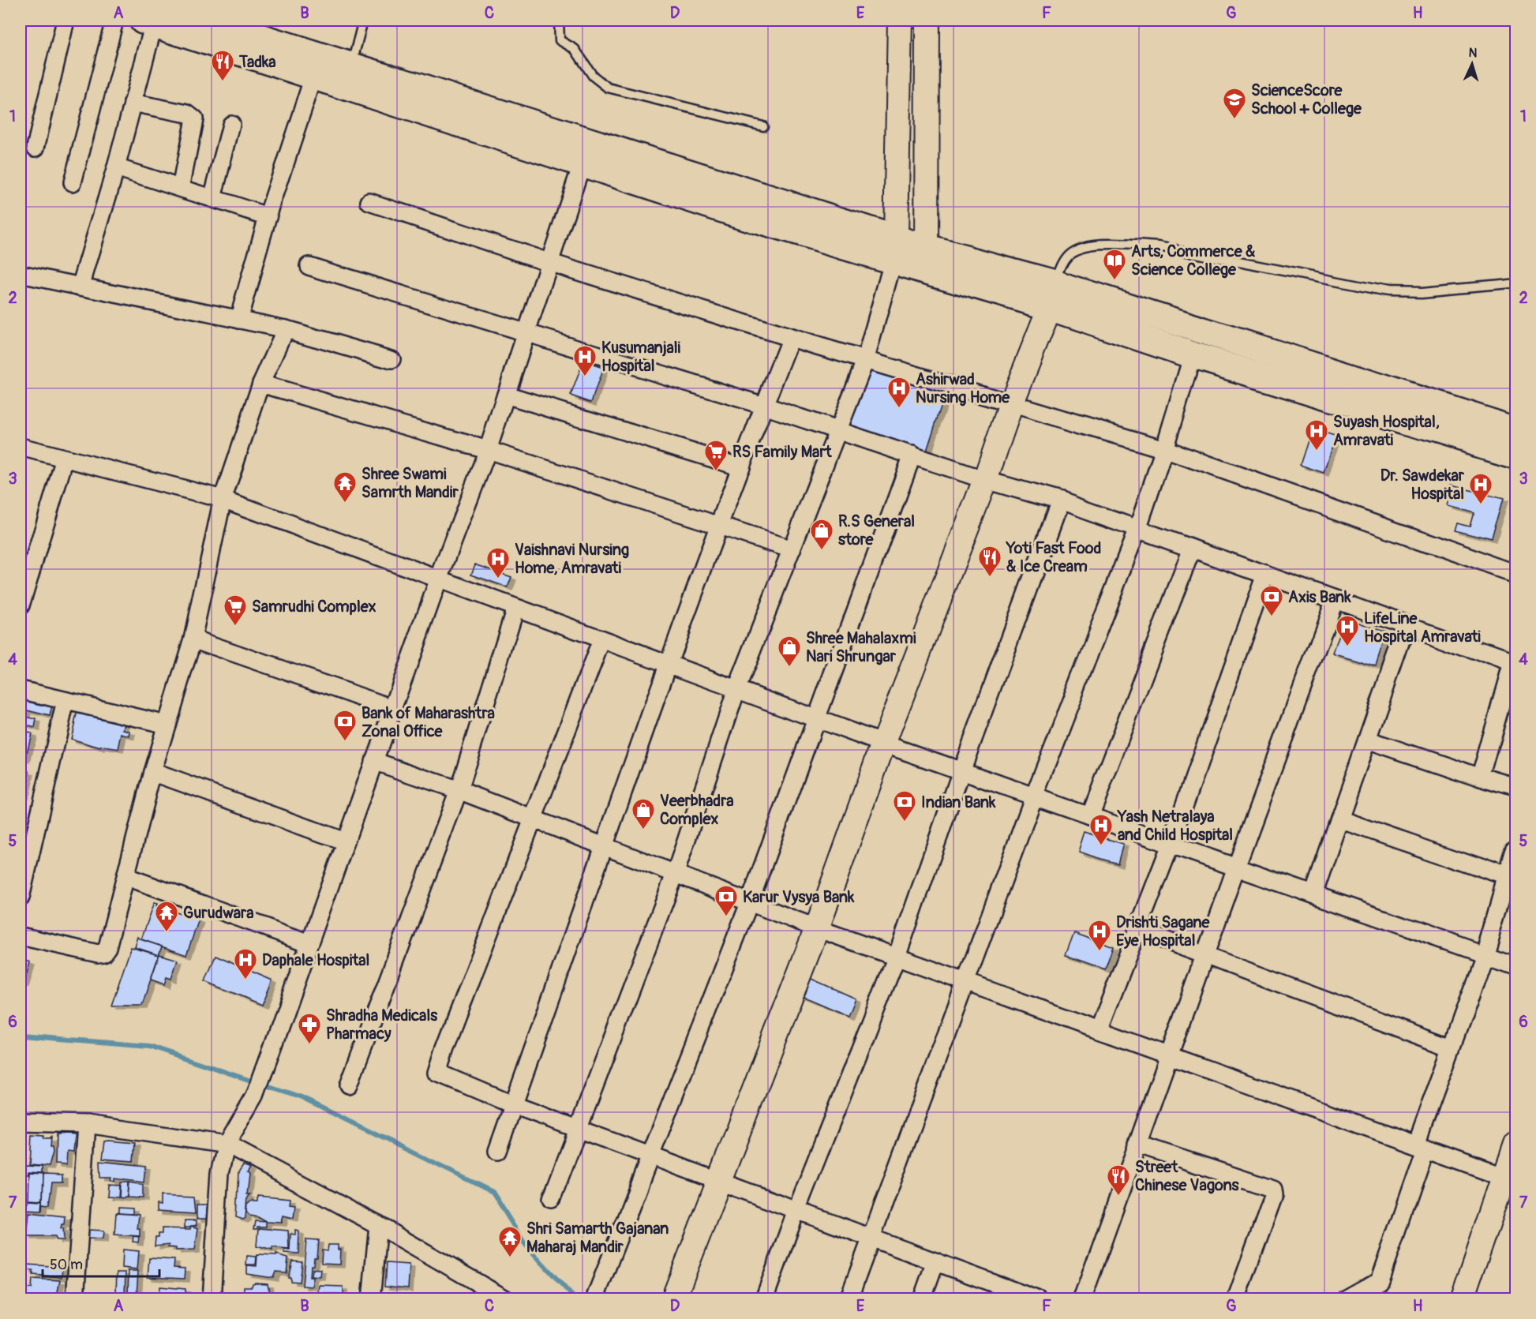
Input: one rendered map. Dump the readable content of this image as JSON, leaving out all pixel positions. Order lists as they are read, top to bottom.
{
  "places": {
    "restaurant": ["Tadka", "Yoti Fast Food & Ice Cream", "Street Chinese Vagons"],
    "school or university": ["ScienceScore School + College"],
    "library": ["Arts, Commerce & Science College"],
    "hospital": [
      "Kusumanjali Hospital",
      "Ashirwad Nursing Home",
      "Suyash Hospital, Amravati",
      "Dr. Sawdekar Hospital",
      "Vaishnavi Nursing Home, Amravati",
      "LifeLine Hospital Amravati",
      "Yash Netralaya and Child Hospital",
      "Drishti Sagane Eye Hospital",
      "Daphale Hospital"
    ],
    "supermarket": ["RS Family Mart", "Samrudhi Complex"],
    "temple": ["Shree Swami Samrth Mandir", "Gurudwara", "Shri Samarth Gajanan Maharaj Mandir"],
    "shop": ["R.S General store", "Shree Mahalaxmi Nari Shrungar", "Veerbhadra Complex"],
    "bank": [
      "Axis Bank",
      "Bank of Maharashtra Zonal Office",
      "Indian Bank",
      "Karur Vysya Bank"
    ],
    "pharmacy": ["Shradha Medicals Pharmacy"]
  },
  "scale_bar": "50 m",
  "north": "top",
  "grid": {
    "columns": [
      "A",
      "B",
      "C",
      "D",
      "E",
      "F",
      "G",
      "H"
    ],
    "rows": [
      "1",
      "2",
      "3",
      "4",
      "5",
      "6",
      "7"
    ]
  }
}
